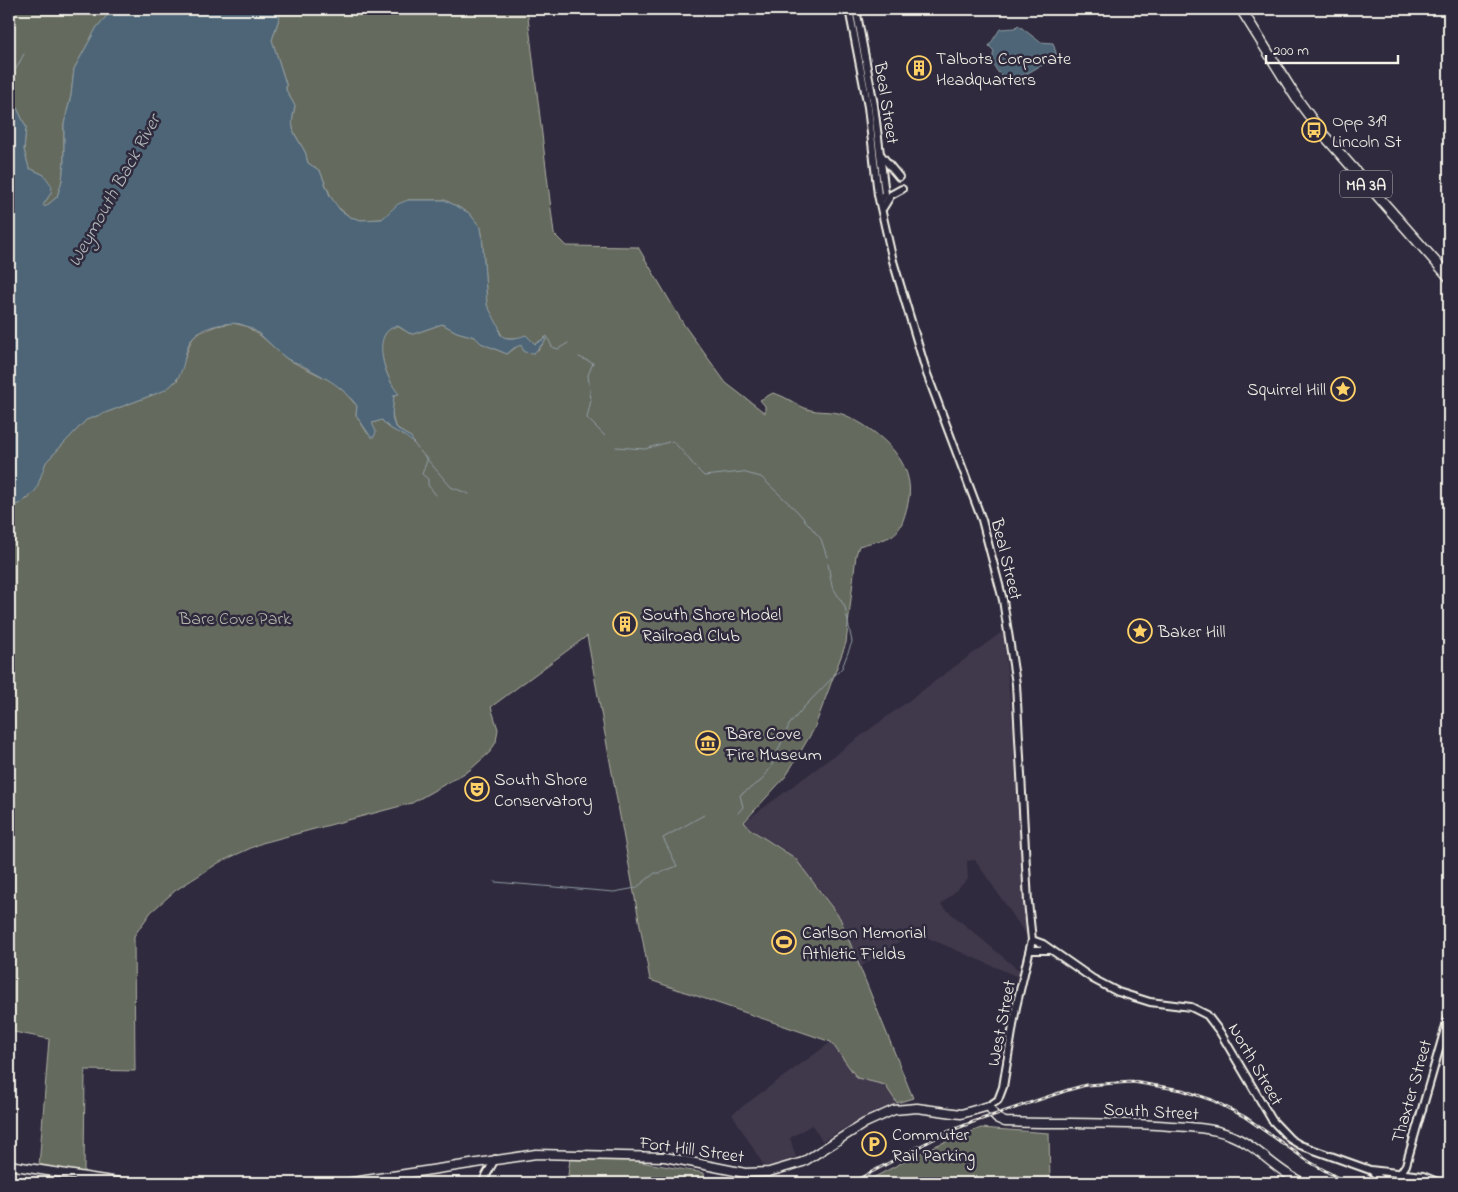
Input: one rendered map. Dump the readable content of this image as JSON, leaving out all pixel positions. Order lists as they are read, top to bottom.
{
  "streets": {
    "main road": ["MA 3A", "South Street", "Fort Hill Street"],
    "street": [
      "Beal Street",
      "West Street",
      "North Street",
      "Thaxter Street"
    ]
  },
  "crossings": [
    ["Beal Street", "West Street"],
    ["Beal Street", "North Street"],
    ["West Street", "North Street"],
    ["West Street", "South Street"],
    ["West Street", "Fort Hill Street"],
    ["North Street", "Thaxter Street"],
    ["South Street", "Fort Hill Street"]
  ],
  "water": ["Weymouth Back River"],
  "parks": ["Bare Cove Park"],
  "places": {
    "building": ["Talbots Corporate Headquarters", "South Shore Model Railroad Club"],
    "bus stop": ["Opp 319 Lincoln St"],
    "place": ["Squirrel Hill", "Baker Hill"],
    "museum": ["Bare Cove Fire Museum"],
    "theatre": ["South Shore Conservatory"],
    "sports": ["Carlson Memorial Athletic Fields"],
    "parking": ["Commuter Rail Parking"]
  },
  "scale_bar": "200 m"
}
